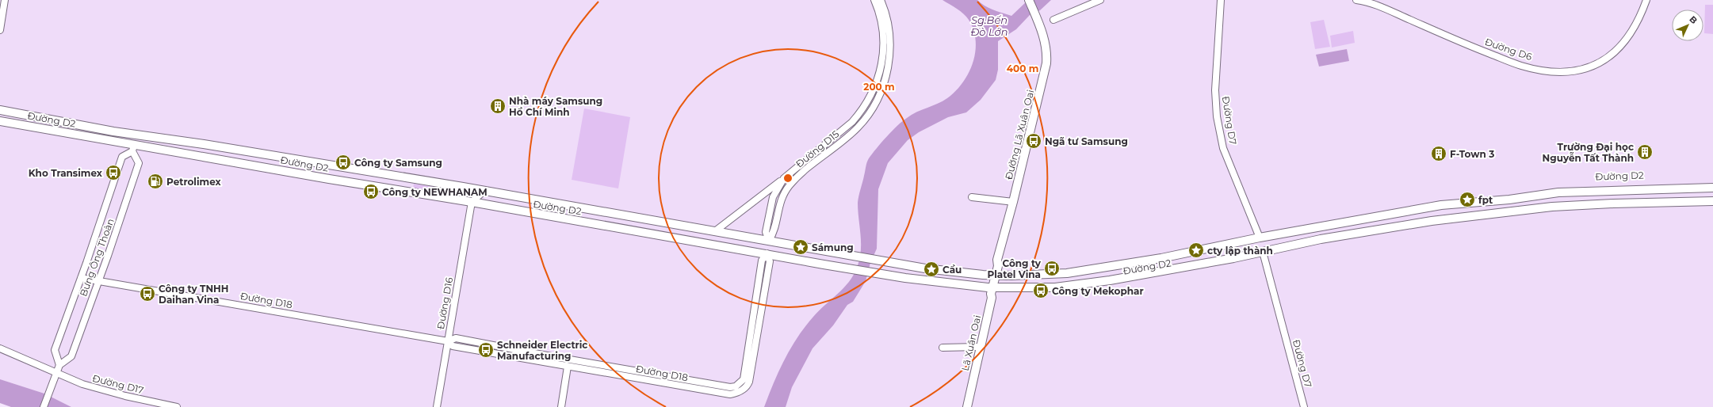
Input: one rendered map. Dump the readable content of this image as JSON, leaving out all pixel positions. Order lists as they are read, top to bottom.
{
  "streets": {
    "main road": ["Đường D2", "Đường Lã Xuân Oai", "Lã Xuân Oai"],
    "street": [
      "Đường D6",
      "Đường D7",
      "Đường D15",
      "Bưng Ông Thoàn",
      "Đường D18",
      "Đường D16",
      "Đường D17"
    ]
  },
  "crossings": [
    ["Đường D2", "Đường D7"],
    ["Đường D2", "Đường Lã Xuân Oai"],
    ["Đường D2", "Đường D15"],
    ["Đường D2", "Bưng Ông Thoàn"],
    ["Đường D2", "Đường D18"],
    ["Đường D2", "Đường D16"],
    ["Đường D2", "Lã Xuân Oai"],
    ["Đường Lã Xuân Oai", "Lã Xuân Oai"],
    ["Bưng Ông Thoàn", "Đường D18"],
    ["Bưng Ông Thoàn", "Đường D17"],
    ["Đường D18", "Đường D16"]
  ],
  "water": ["Sg.Bến Đò Lớn"],
  "places": {
    "building": ["Nhà máy Samsung Hồ Chí Minh", "Trường Đại học Nguyễn Tất Thành", "F-Town 3"],
    "bus stop": [
      "Ngã tư Samsung",
      "Công ty Samsung",
      "Kho Transimex",
      "Công ty NEWHANAM",
      "Công ty Platel Vina",
      "Công ty Mekophar",
      "Công ty TNHH Daihan Vina",
      "Schneider Electric Manufacturing"
    ],
    "fuel station": ["Petrolimex"],
    "place": [
      "fpt",
      "Sámung",
      "cty lập thành",
      "Cầu"
    ]
  },
  "north": "top right",
  "rings": ["400 m", "200 m"]
}
